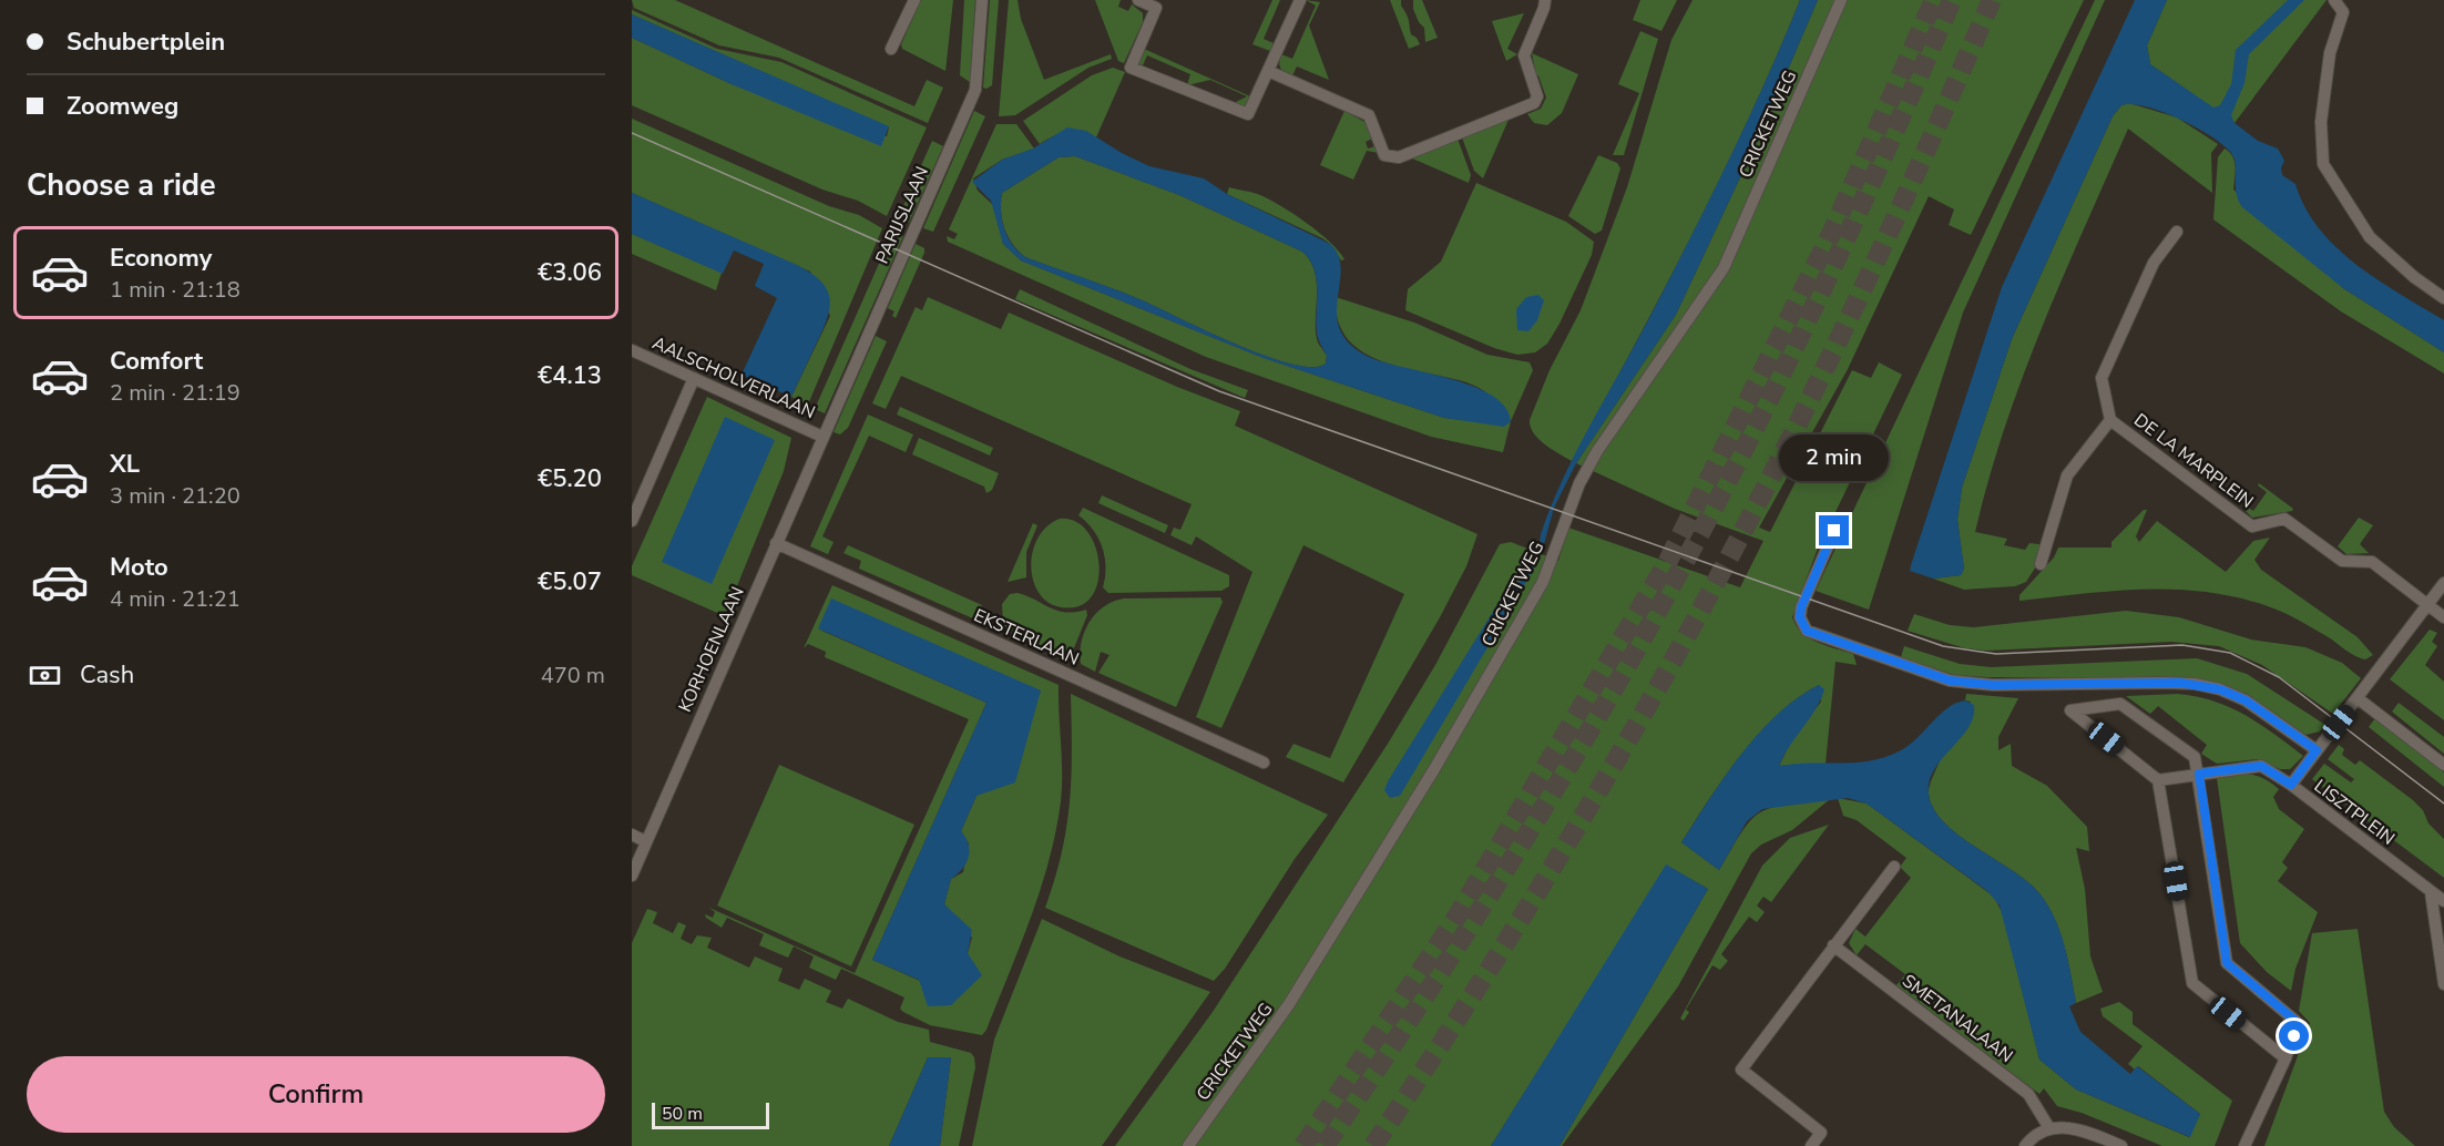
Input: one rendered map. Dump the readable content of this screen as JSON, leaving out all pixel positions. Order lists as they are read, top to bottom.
{
  "streets": {
    "street": [
      "CRICKETWEG",
      "PARIJSLAAN",
      "AALSCHOLVERLAAN",
      "DE LA MARPLEIN",
      "EKSTERLAAN",
      "KORHOENLAAN",
      "LISZTPLEIN",
      "SMETANALAAN"
    ]
  },
  "crossings": [
    ["PARIJSLAAN", "AALSCHOLVERLAAN"],
    ["PARIJSLAAN", "KORHOENLAAN"],
    ["AALSCHOLVERLAAN", "KORHOENLAAN"],
    ["DE LA MARPLEIN", "LISZTPLEIN"],
    ["EKSTERLAAN", "KORHOENLAAN"]
  ],
  "scale_bar": "50 m",
  "page": {
    "banner": ["Schubertplein", "Zoomweg"],
    "heading": "Choose a ride",
    "list": [
      {
        "name": "Economy",
        "note": "1 min · 21:18",
        "value": "€3.06"
      },
      {
        "name": "Comfort",
        "note": "2 min · 21:19",
        "value": "€4.13"
      },
      {
        "name": "XL",
        "note": "3 min · 21:20",
        "value": "€5.20"
      },
      {
        "name": "Moto",
        "note": "4 min · 21:21",
        "value": "€5.07"
      }
    ],
    "bubble": "2 min",
    "pay": ["Cash", "470 m"],
    "buttons": "Confirm",
    "scale": "50 m"
  }
}
